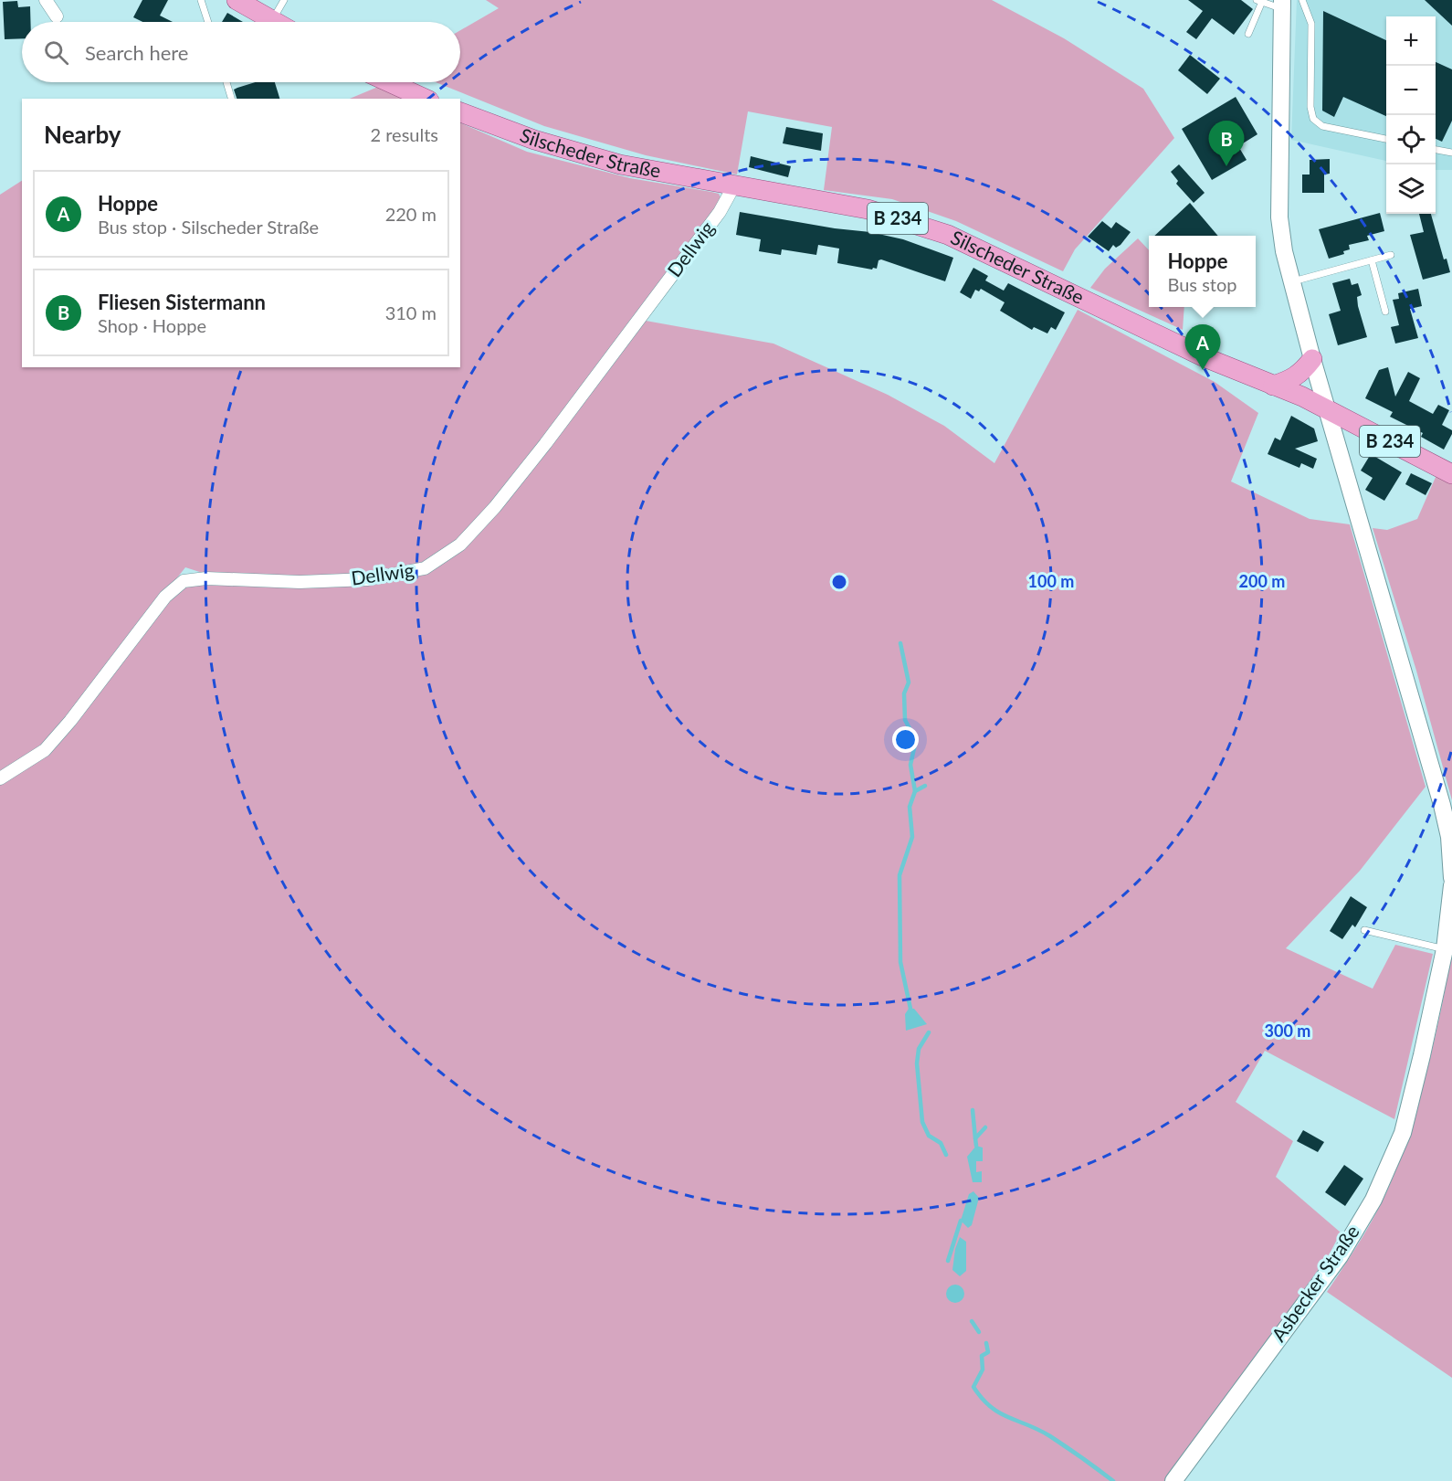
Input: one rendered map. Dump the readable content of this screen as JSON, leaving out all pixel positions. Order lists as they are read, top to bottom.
{
  "streets": {
    "main road": ["Silscheder Straße", "B 234", "Asbecker Straße"],
    "street": ["Dellwig"]
  },
  "crossings": [
    ["Silscheder Straße", "Dellwig"]
  ],
  "page": {
    "map_buttons": ["+", "−"],
    "search": "Search here",
    "heading": ["Nearby", "2 results"],
    "pins": ["B", "A"],
    "list": [
      {
        "mark": "A",
        "name": "Hoppe",
        "note": "Bus stop · Silscheder Straße",
        "value": "220 m"
      },
      {
        "mark": "B",
        "name": "Fliesen Sistermann",
        "note": "Shop · Hoppe",
        "value": "310 m"
      }
    ],
    "popup": ["Hoppe", "Bus stop"]
  },
  "rings": ["100 m", "200 m", "300 m"]
}
